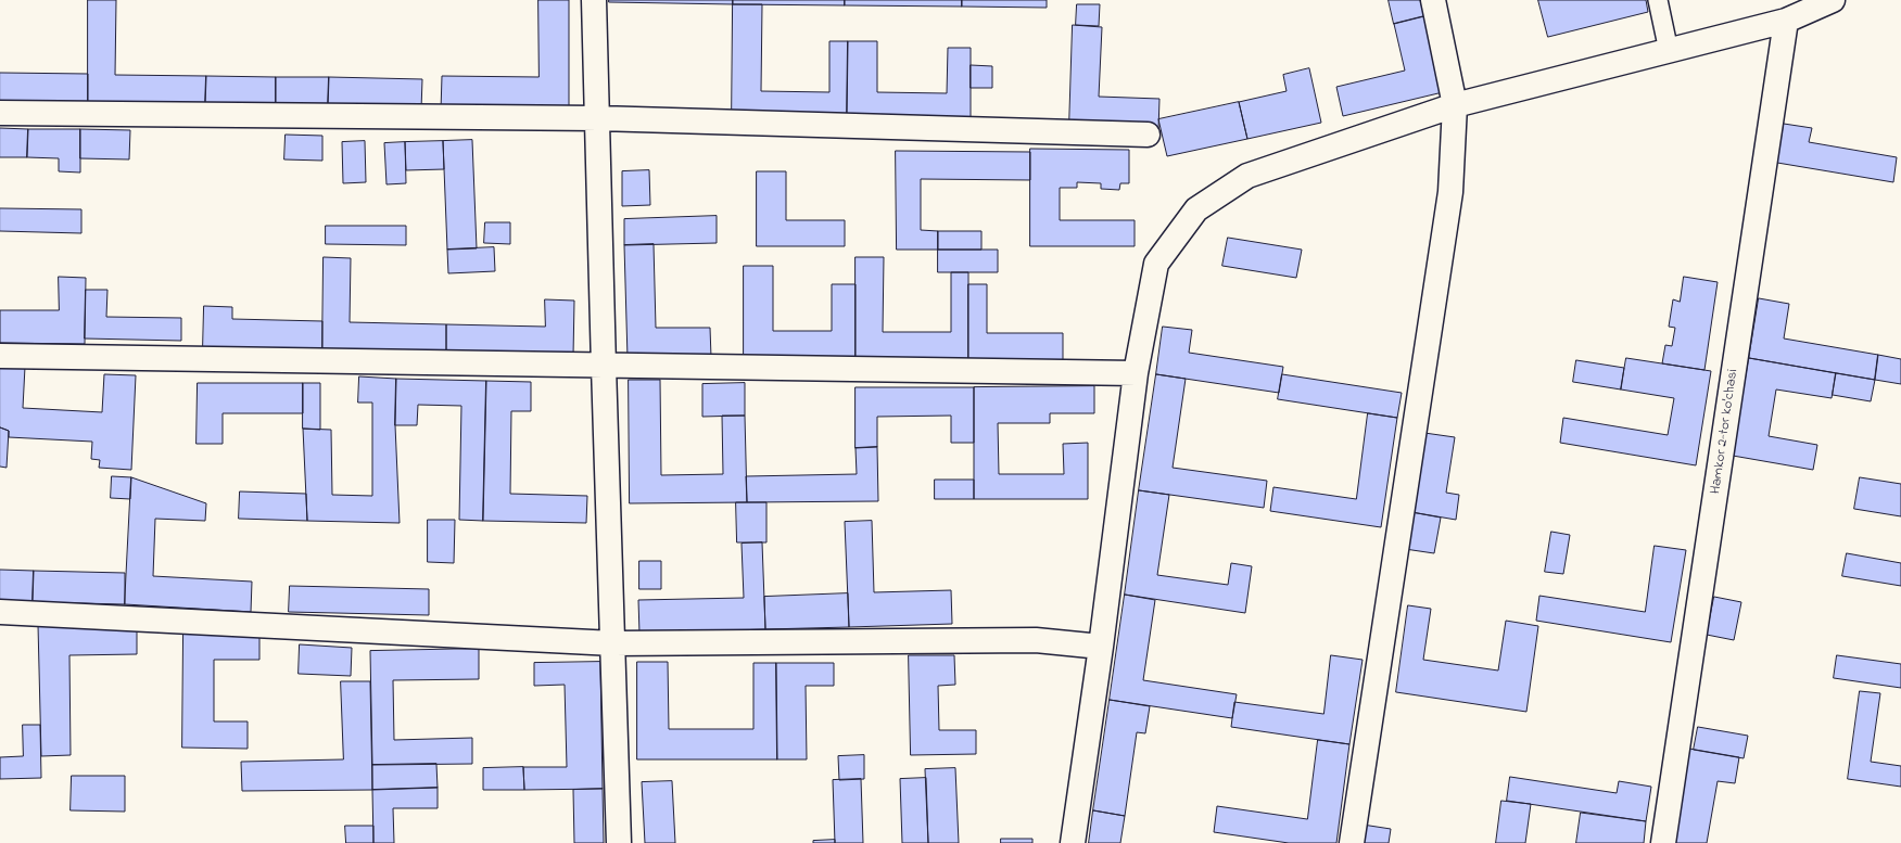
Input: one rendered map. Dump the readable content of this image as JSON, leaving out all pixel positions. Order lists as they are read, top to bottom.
{
  "streets": {
    "street": ["Hamkor 2-tor koʼchasi"]
  }
}
